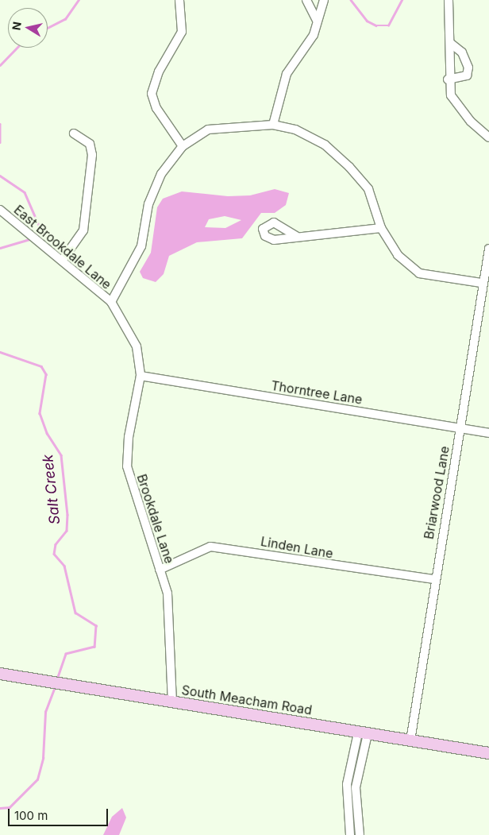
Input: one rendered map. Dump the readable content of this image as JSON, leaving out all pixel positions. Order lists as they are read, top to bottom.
{
  "streets": {
    "main road": ["South Meacham Road"],
    "street": [
      "East Brookdale Lane",
      "Thorntree Lane",
      "Briarwood Lane",
      "Brookdale Lane",
      "Linden Lane"
    ]
  },
  "crossings": [
    ["East Brookdale Lane", "Brookdale Lane"],
    ["Thorntree Lane", "Briarwood Lane"],
    ["Thorntree Lane", "Brookdale Lane"],
    ["Briarwood Lane", "Linden Lane"],
    ["Briarwood Lane", "South Meacham Road"],
    ["Brookdale Lane", "Linden Lane"],
    ["Brookdale Lane", "South Meacham Road"]
  ],
  "water": ["Salt Creek"],
  "scale_bar": "100 m",
  "north": "left"
}
